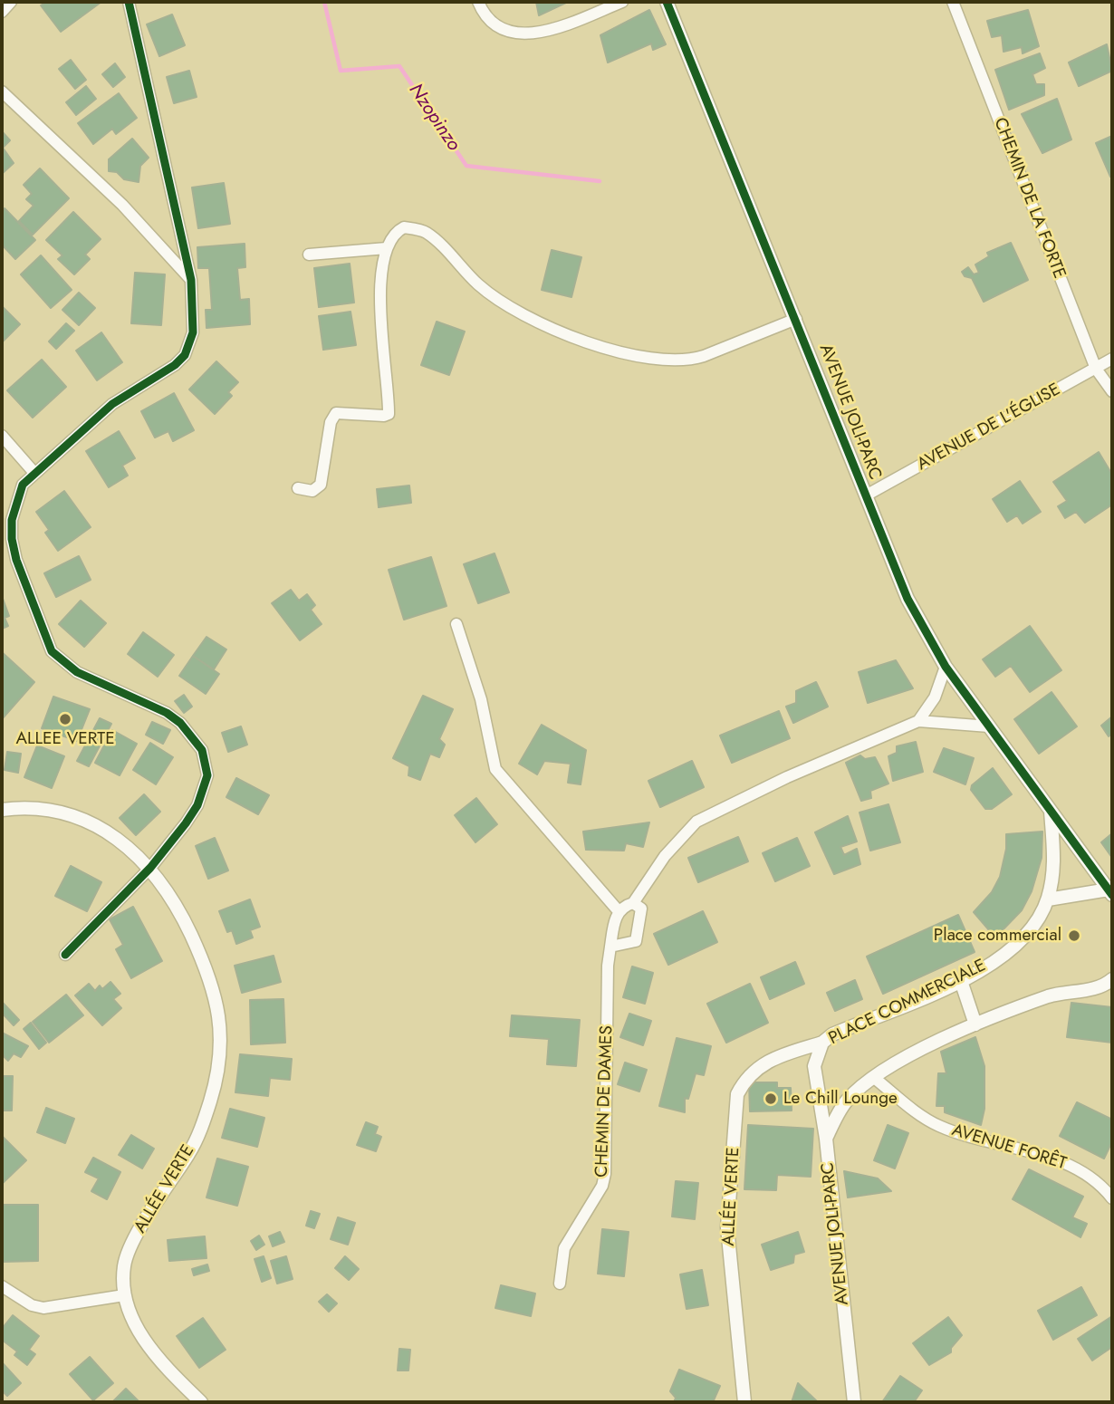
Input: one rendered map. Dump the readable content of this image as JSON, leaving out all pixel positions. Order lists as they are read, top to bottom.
{
  "streets": {
    "street": [
      "CHEMIN DE LA FORTE",
      "AVENUE JOLI-PARC",
      "AVENUE DE L'ÉGLISE",
      "PLACE COMMERCIALE",
      "CHEMIN DE DAMES",
      "AVENUE FORÊT",
      "ALLÉE VERTE"
    ]
  },
  "crossings": [
    ["CHEMIN DE LA FORTE", "AVENUE DE L'ÉGLISE"],
    ["AVENUE JOLI-PARC", "AVENUE DE L'ÉGLISE"],
    ["AVENUE JOLI-PARC", "PLACE COMMERCIALE"],
    ["PLACE COMMERCIALE", "ALLÉE VERTE"]
  ],
  "water": ["Nzopinzo"],
  "places": ["ALLEE VERTE", "Place commercial", "Le Chill Lounge"]
}
